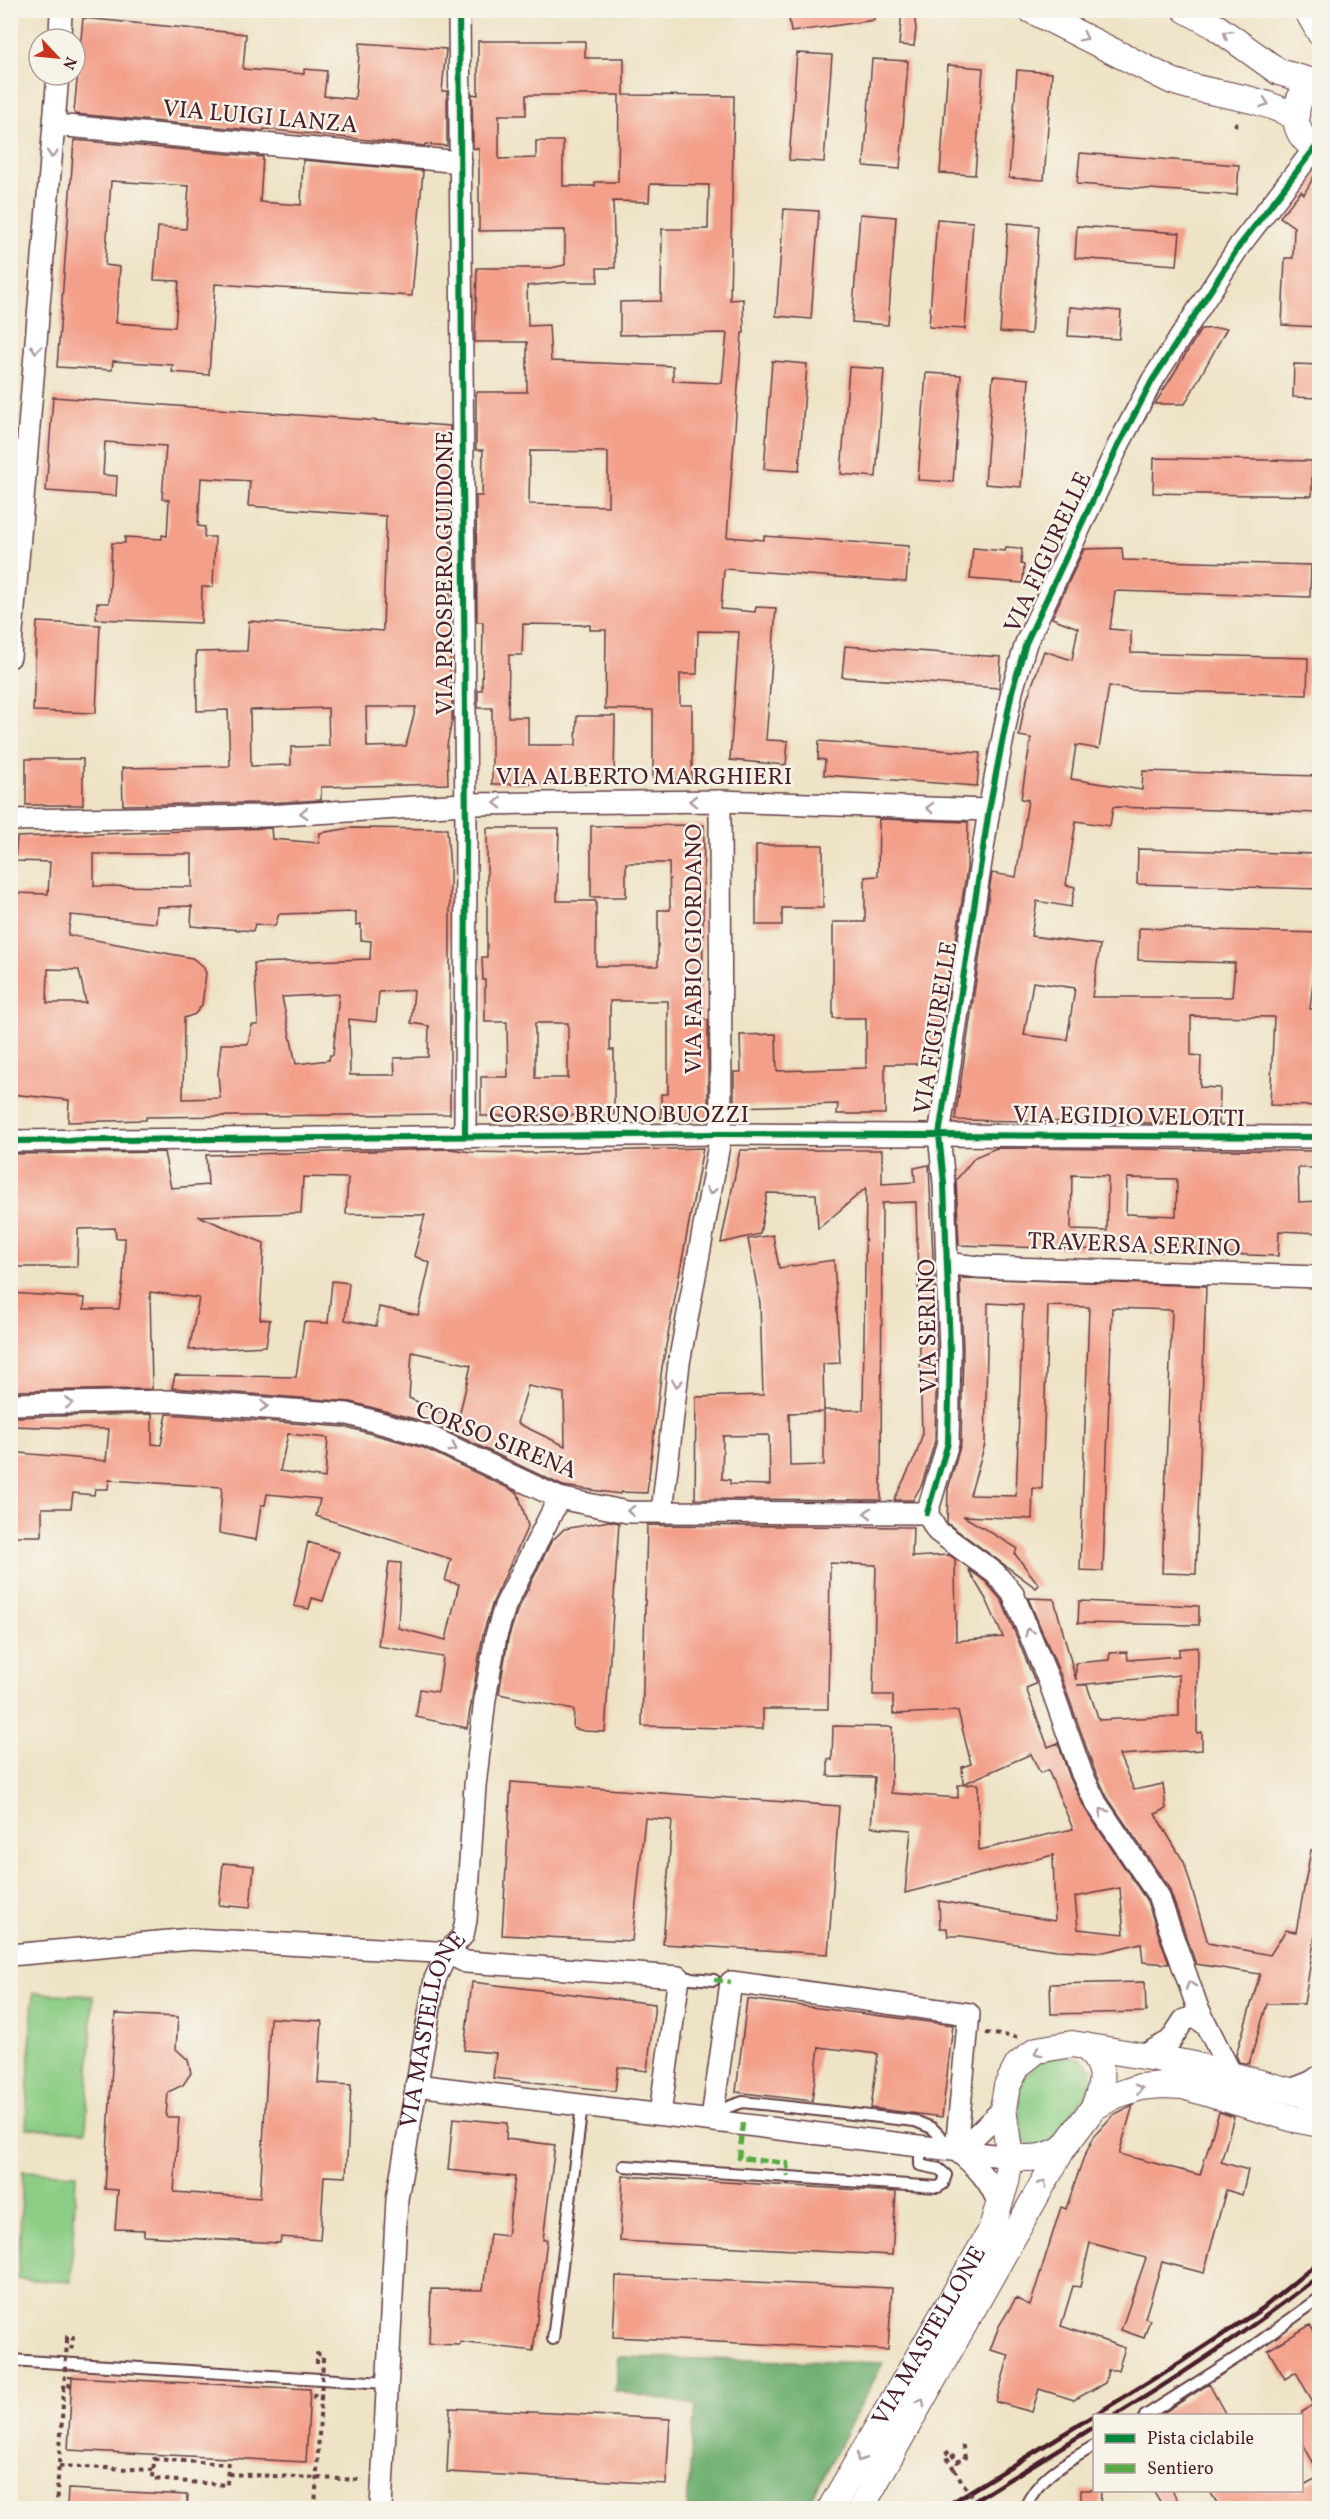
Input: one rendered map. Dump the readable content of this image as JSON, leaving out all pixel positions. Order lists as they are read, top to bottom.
{
  "streets": {
    "street": [
      "VIA LUIGI LANZA",
      "VIA FIGURELLE",
      "VIA PROSPERO GUIDONE",
      "VIA ALBERTO MARGHIERI",
      "VIA FABIO GIORDANO",
      "CORSO BRUNO BUOZZI",
      "VIA EGIDIO VELOTTI",
      "TRAVERSA SERINO",
      "VIA SERINO",
      "CORSO SIRENA",
      "VIA MASTELLONE"
    ]
  },
  "crossings": [
    ["VIA LUIGI LANZA", "VIA PROSPERO GUIDONE"],
    ["VIA FIGURELLE", "VIA ALBERTO MARGHIERI"],
    ["VIA FIGURELLE", "CORSO BRUNO BUOZZI"],
    ["VIA FIGURELLE", "VIA EGIDIO VELOTTI"],
    ["VIA FIGURELLE", "VIA SERINO"],
    ["VIA PROSPERO GUIDONE", "VIA ALBERTO MARGHIERI"],
    ["VIA PROSPERO GUIDONE", "CORSO BRUNO BUOZZI"],
    ["VIA ALBERTO MARGHIERI", "VIA FABIO GIORDANO"],
    ["VIA FABIO GIORDANO", "CORSO BRUNO BUOZZI"],
    ["VIA FABIO GIORDANO", "CORSO SIRENA"],
    ["CORSO BRUNO BUOZZI", "VIA EGIDIO VELOTTI"],
    ["CORSO BRUNO BUOZZI", "VIA SERINO"],
    ["VIA EGIDIO VELOTTI", "VIA SERINO"],
    ["TRAVERSA SERINO", "VIA SERINO"],
    ["VIA SERINO", "CORSO SIRENA"],
    ["CORSO SIRENA", "VIA MASTELLONE"]
  ],
  "one_way": ["VIA ALBERTO MARGHIERI", "VIA FABIO GIORDANO"],
  "legend": ["Pista ciclabile", "Sentiero"],
  "north": "bottom right"
}
